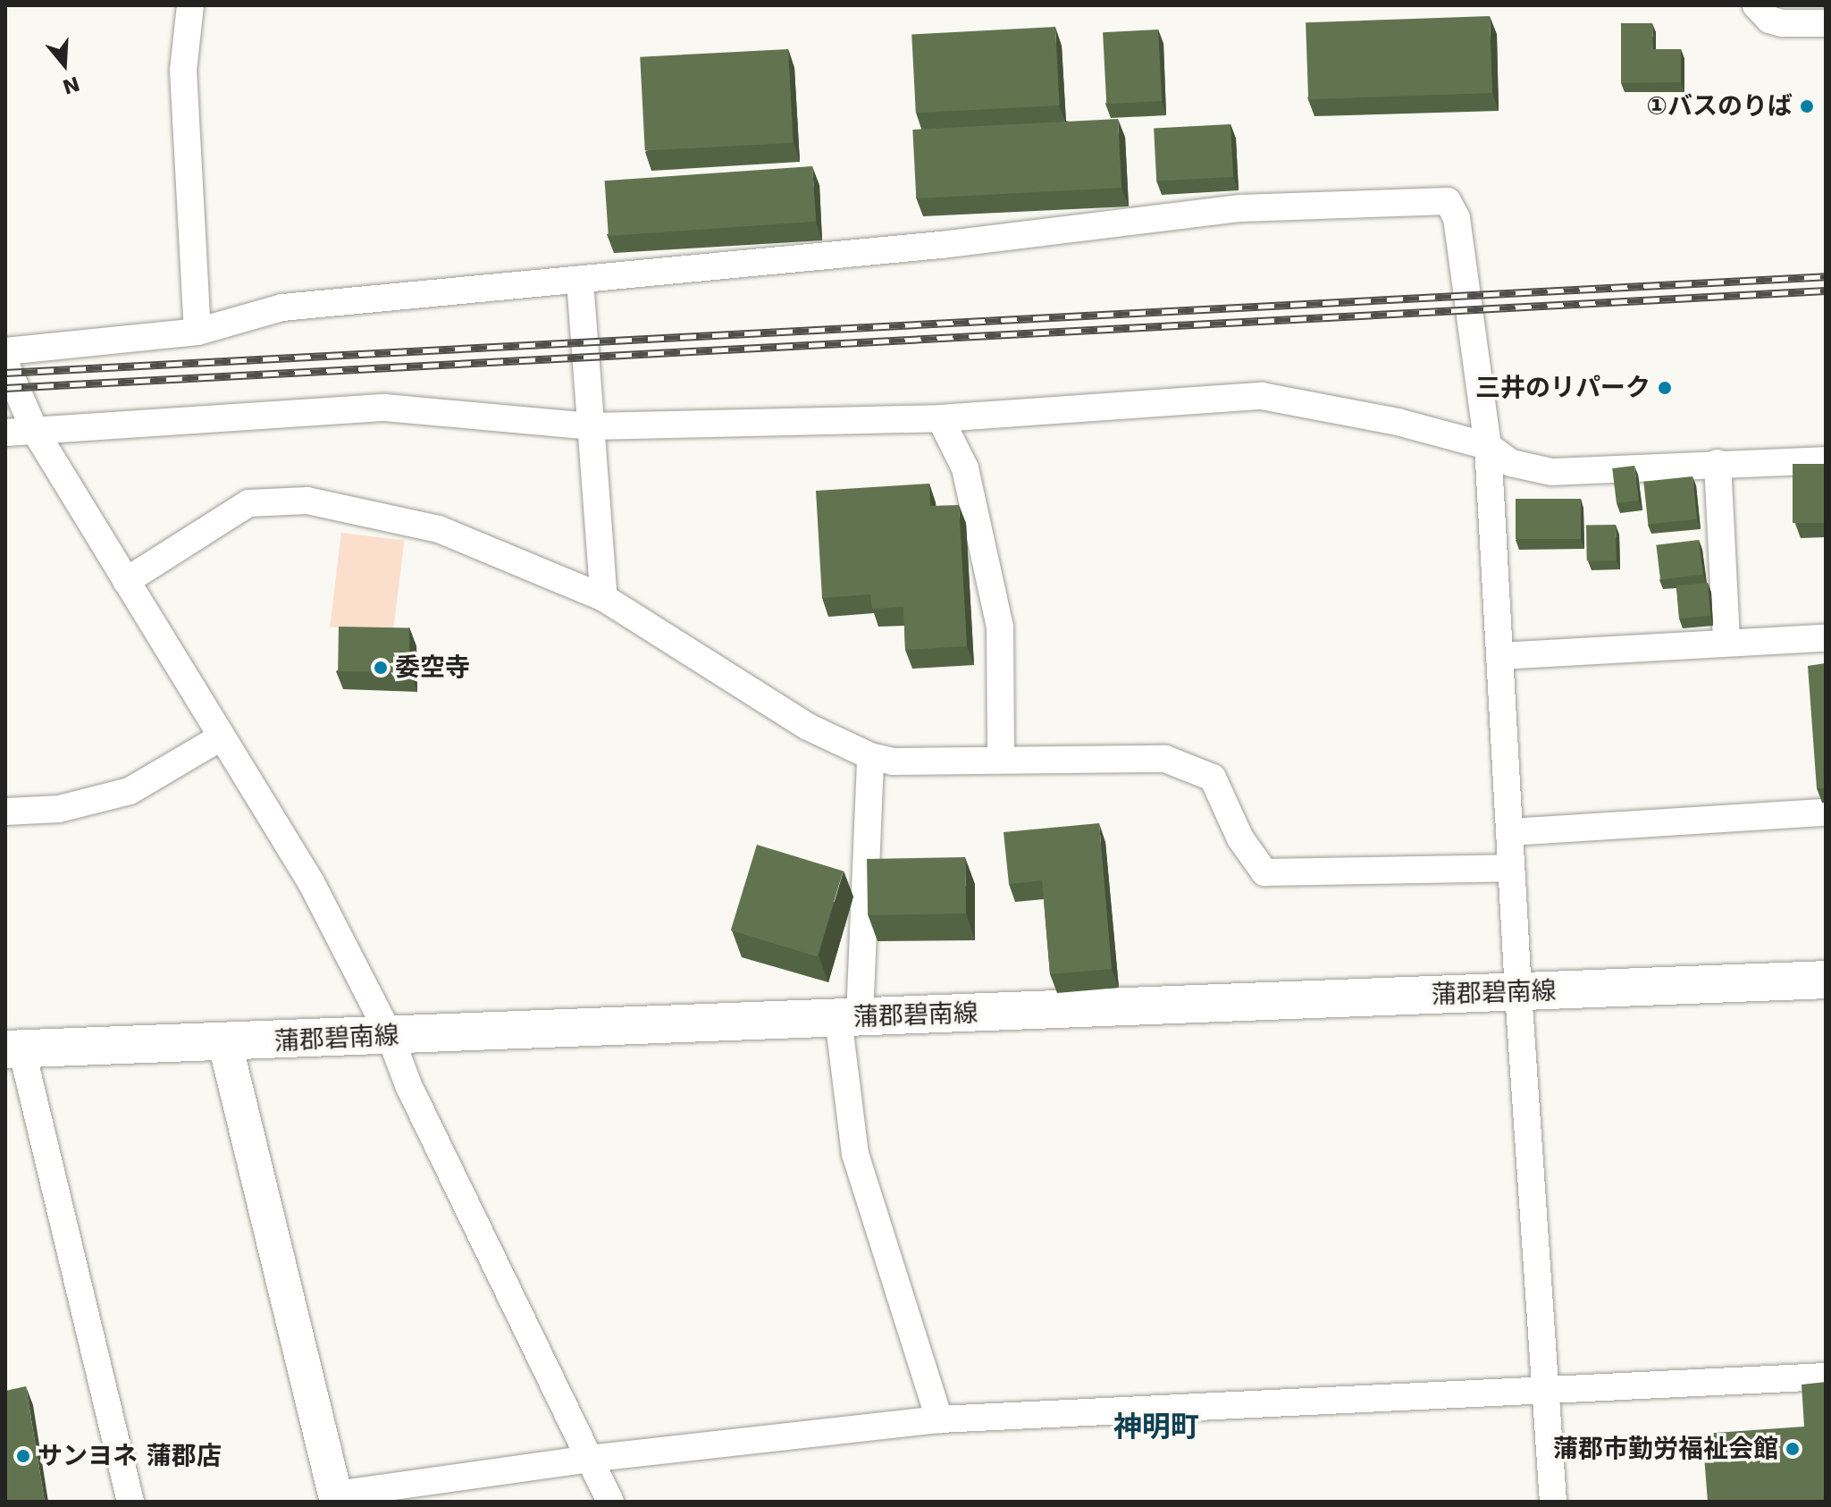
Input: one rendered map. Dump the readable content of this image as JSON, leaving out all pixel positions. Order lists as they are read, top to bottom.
{
  "streets": {
    "main road": ["蒲郡碧南線"]
  },
  "districts": ["神明町"],
  "places": [
    "①バスのりば",
    "三井のリパーク",
    "委空寺",
    "蒲郡市勤労福祉会館",
    "サンヨネ 蒲郡店"
  ],
  "north": "bottom"
}
